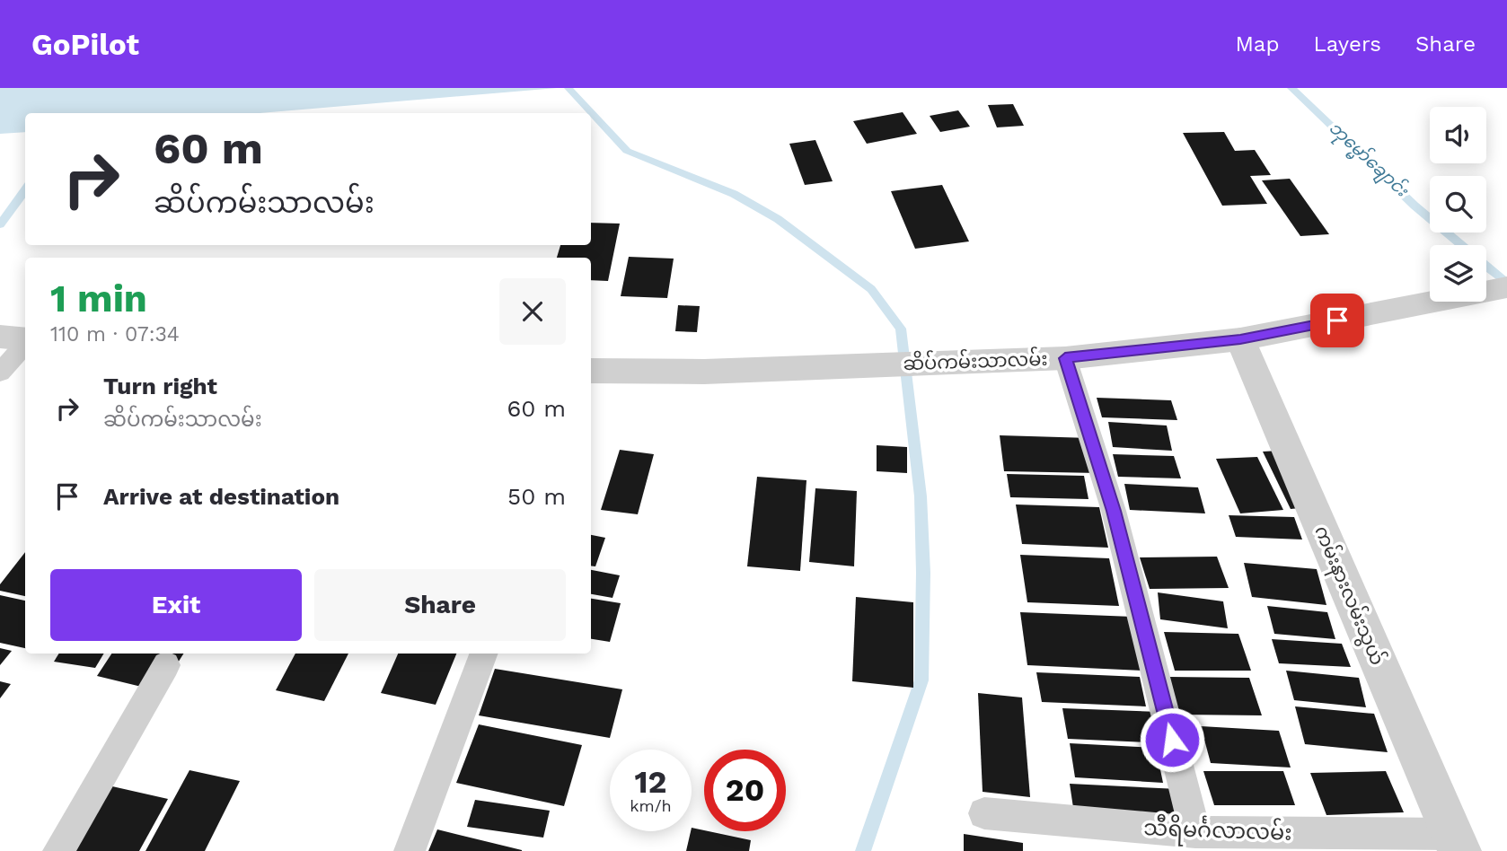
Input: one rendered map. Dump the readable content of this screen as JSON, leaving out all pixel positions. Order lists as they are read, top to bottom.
{
  "streets": {
    "street": ["ဆိပ်ကမ်းသာလမ်း", "ကမ်းနားလမ်းသွယ်"],
    "lane": ["သီရိမင်္ဂလာလမ်း"]
  },
  "crossings": [
    ["ဆိပ်ကမ်းသာလမ်း", "ကမ်းနားလမ်းသွယ်"],
    ["ကမ်းနားလမ်းသွယ်", "သီရိမင်္ဂလာလမ်း"]
  ],
  "water": ["ဘုမ္မော်ချောင်း"],
  "page": {
    "header": "GoPilot",
    "nav": ["Map", "Layers", "Share"],
    "turn": ["60 m", "ဆိပ်ကမ်းသာလမ်း"],
    "heading": ["1 min", "110 m · 07:34"],
    "list": [
      {
        "name": "Turn right",
        "note": "ဆိပ်ကမ်းသာလမ်း",
        "value": "60 m"
      },
      {
        "name": "Arrive at destination",
        "value": "50 m"
      }
    ],
    "buttons": ["Exit", "Share"],
    "speed": "12 km/h",
    "limit": "20"
  }
}
